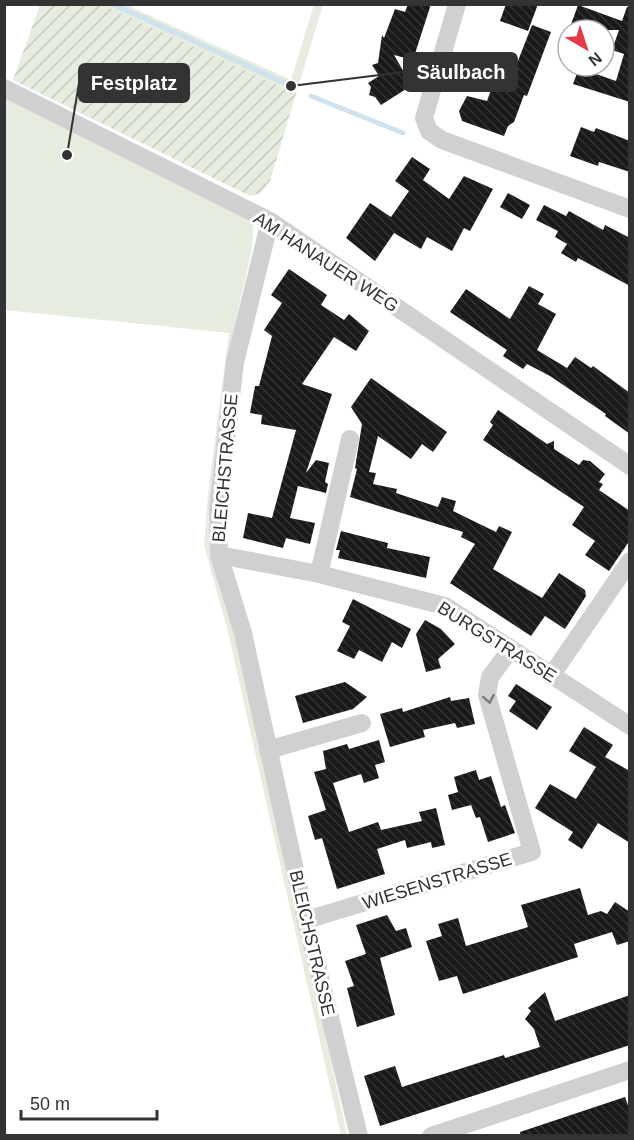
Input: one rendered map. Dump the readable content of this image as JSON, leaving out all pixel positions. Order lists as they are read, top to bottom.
{
  "streets": {
    "street": [
      "AM HANAUER WEG",
      "BLEICHSTRASSE",
      "BURGSTRASSE",
      "WIESENSTRASSE"
    ]
  },
  "crossings": [
    ["AM HANAUER WEG", "BLEICHSTRASSE"],
    ["BLEICHSTRASSE", "BURGSTRASSE"],
    ["BLEICHSTRASSE", "WIESENSTRASSE"],
    ["BURGSTRASSE", "WIESENSTRASSE"]
  ],
  "places": ["Säulbach", "Festplatz"],
  "scale_bar": "50 m",
  "north": "bottom right"
}
